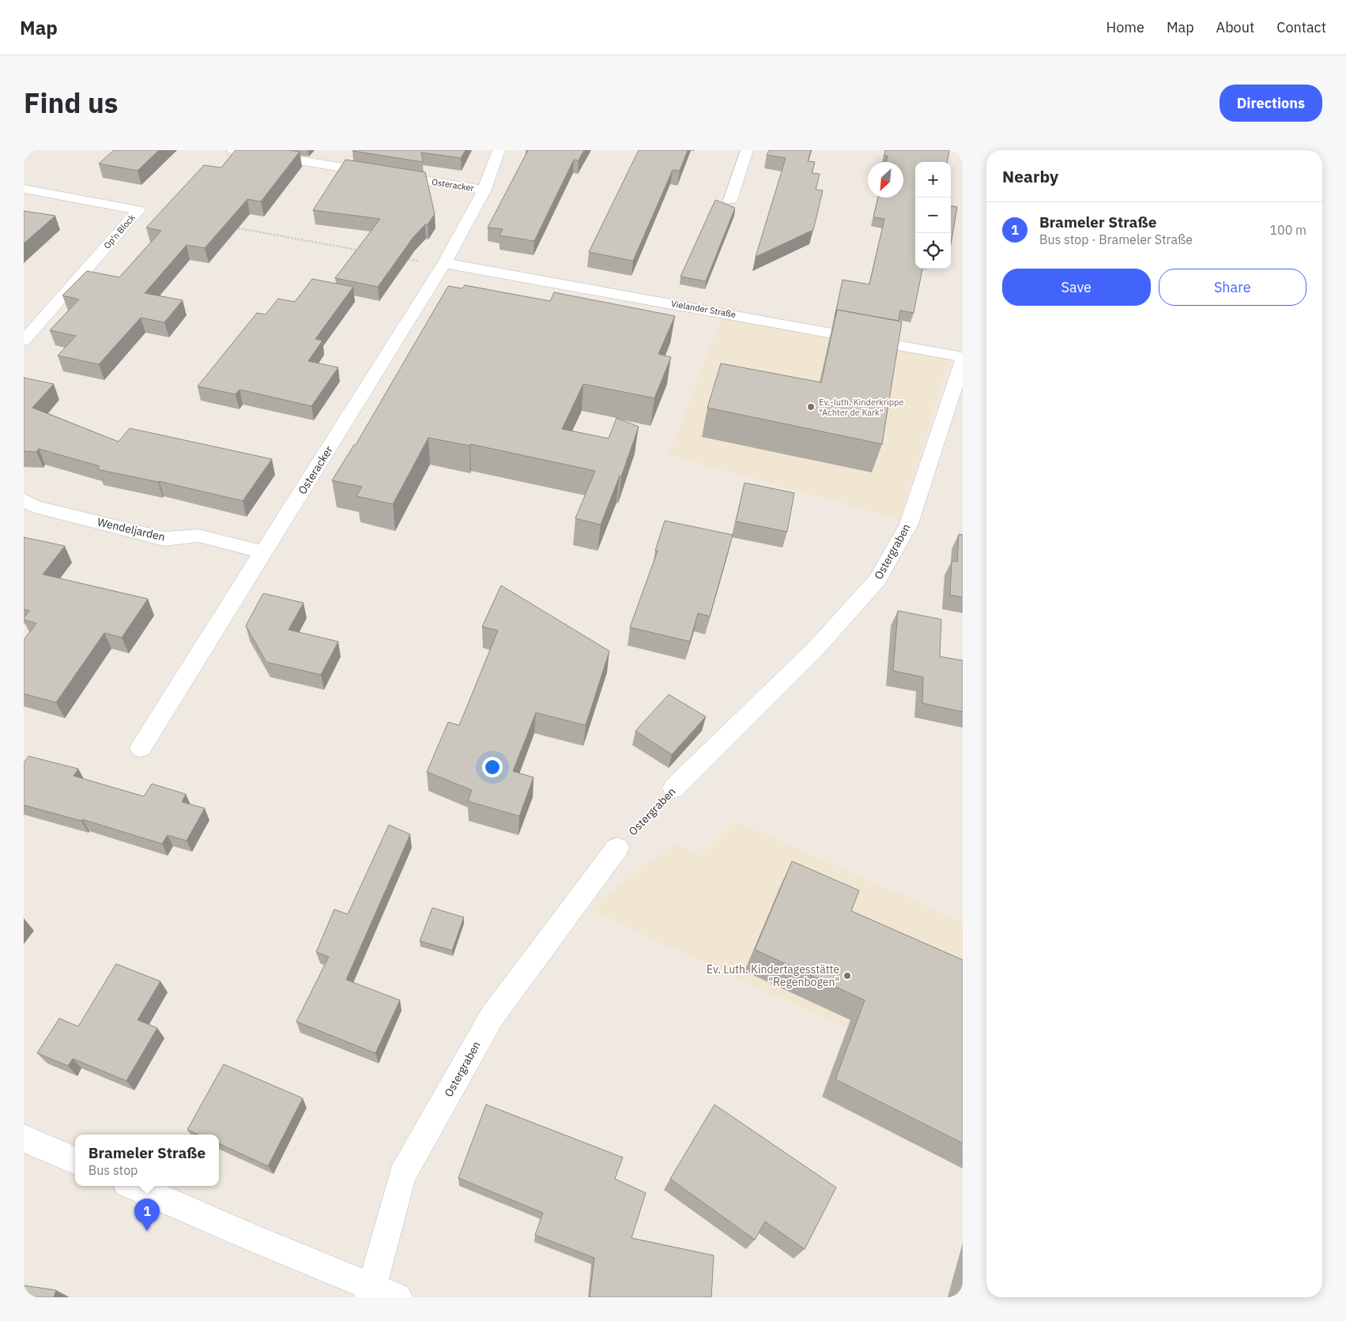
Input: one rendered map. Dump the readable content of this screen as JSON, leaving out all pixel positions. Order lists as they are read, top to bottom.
{
  "streets": {
    "street": [
      "Osteracker",
      "Op'n Block",
      "Vielander Straße",
      "Wendeljarden",
      "Ostergraben"
    ]
  },
  "crossings": [
    ["Osteracker", "Vielander Straße"],
    ["Osteracker", "Wendeljarden"]
  ],
  "places": ["Ev.-luth. Kinderkrippe \"Achter de Kark\"", "Ev. Luth. Kindertagesstätte \"Regenbogen\""],
  "north": "bottom left",
  "page": {
    "header": "Map",
    "nav": [
      "Home",
      "Map",
      "About",
      "Contact"
    ],
    "title": "Find us",
    "buttons": [
      "Directions",
      ["Save", "Share"]
    ],
    "heading": "Nearby",
    "map_buttons": ["+", "−"],
    "list": [
      {
        "mark": "1",
        "name": "Brameler Straße",
        "note": "Bus stop · Brameler Straße",
        "value": "100 m"
      }
    ],
    "popup": ["Brameler Straße", "Bus stop"],
    "pins": "1"
  }
}
